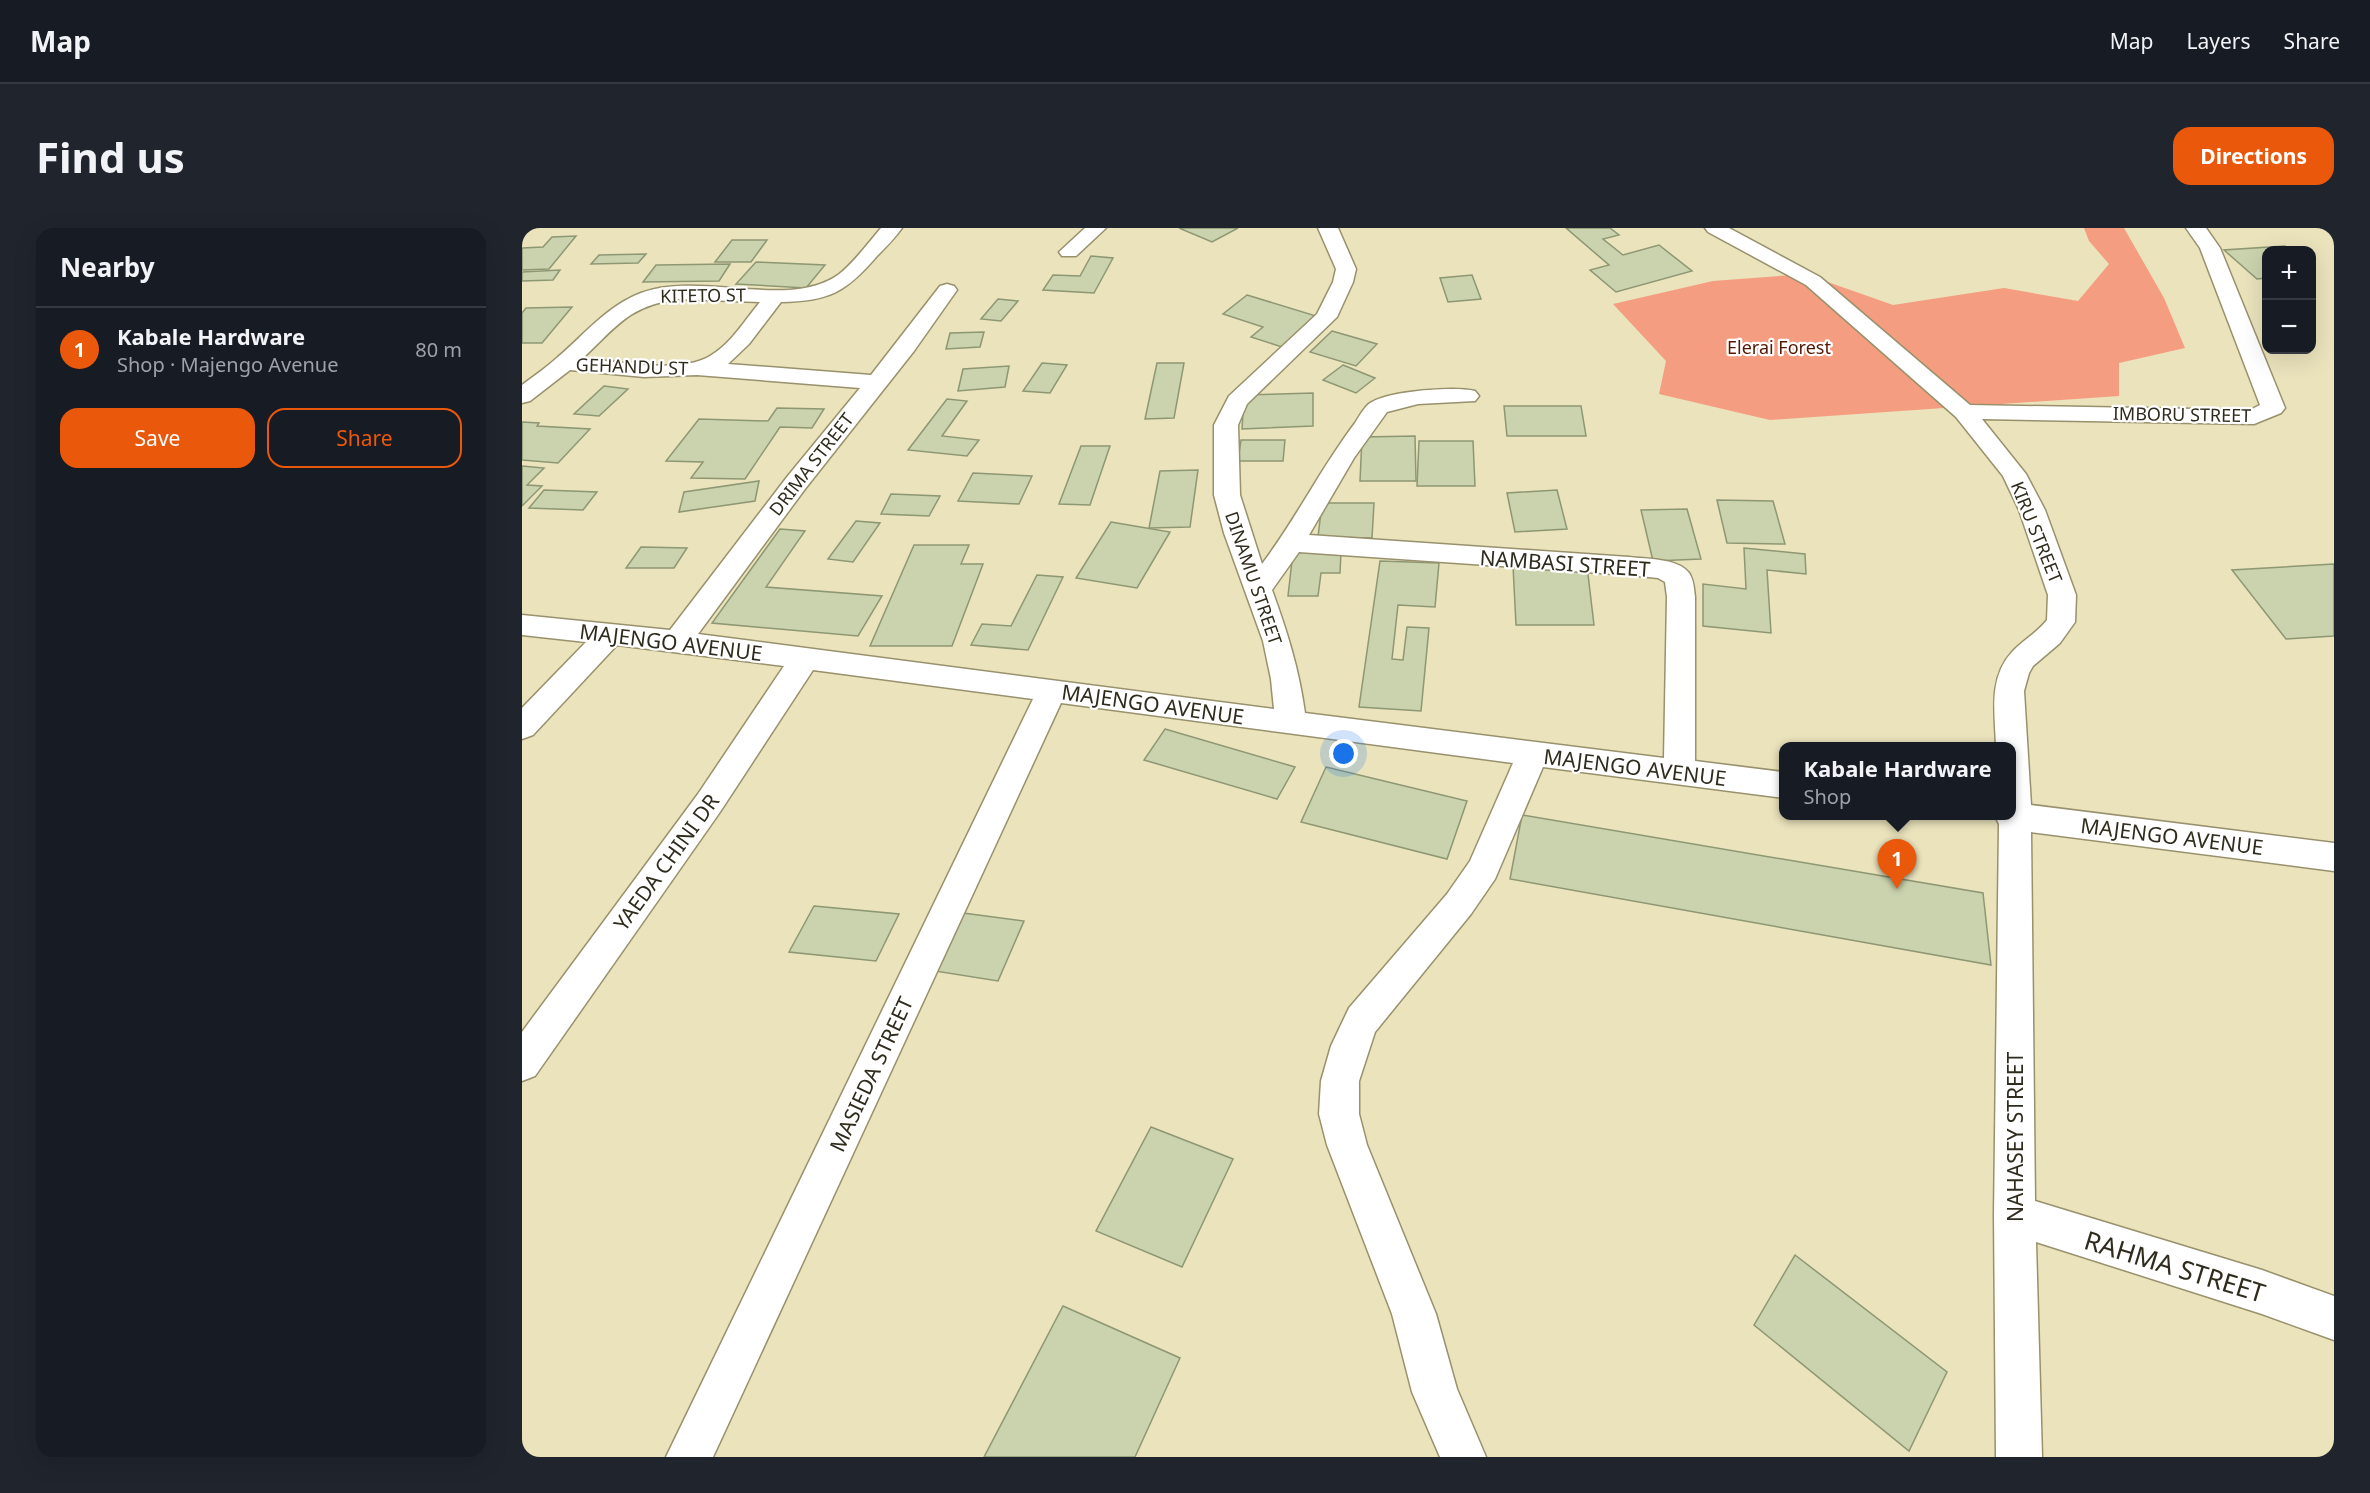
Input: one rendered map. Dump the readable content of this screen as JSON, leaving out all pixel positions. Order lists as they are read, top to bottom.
{
  "streets": {
    "street": [
      "KITETO ST",
      "GEHANDU ST",
      "IMBORU STREET",
      "DRIMA STREET",
      "KIRU STREET",
      "NAMBASI STREET",
      "DINAMU STREET",
      "MAJENGO AVENUE",
      "YAEDA CHINI DR",
      "MASIEDA STREET",
      "NAHASEY STREET",
      "RAHMA STREET"
    ]
  },
  "crossings": [
    ["KITETO ST", "GEHANDU ST"],
    ["IMBORU STREET", "KIRU STREET"],
    ["DRIMA STREET", "MAJENGO AVENUE"],
    ["NAMBASI STREET", "MAJENGO AVENUE"],
    ["DINAMU STREET", "MAJENGO AVENUE"],
    ["MAJENGO AVENUE", "YAEDA CHINI DR"],
    ["MAJENGO AVENUE", "MASIEDA STREET"],
    ["NAHASEY STREET", "RAHMA STREET"]
  ],
  "parks": ["Elerai Forest"],
  "page": {
    "header": "Map",
    "nav": ["Map", "Layers", "Share"],
    "buttons": [
      "Directions",
      ["Save", "Share"]
    ],
    "title": "Find us",
    "heading": "Nearby",
    "map_buttons": ["+", "−"],
    "list": [
      {
        "mark": "1",
        "name": "Kabale Hardware",
        "note": "Shop · Majengo Avenue",
        "value": "80 m"
      }
    ],
    "popup": ["Kabale Hardware", "Shop"],
    "pins": "1"
  }
}
